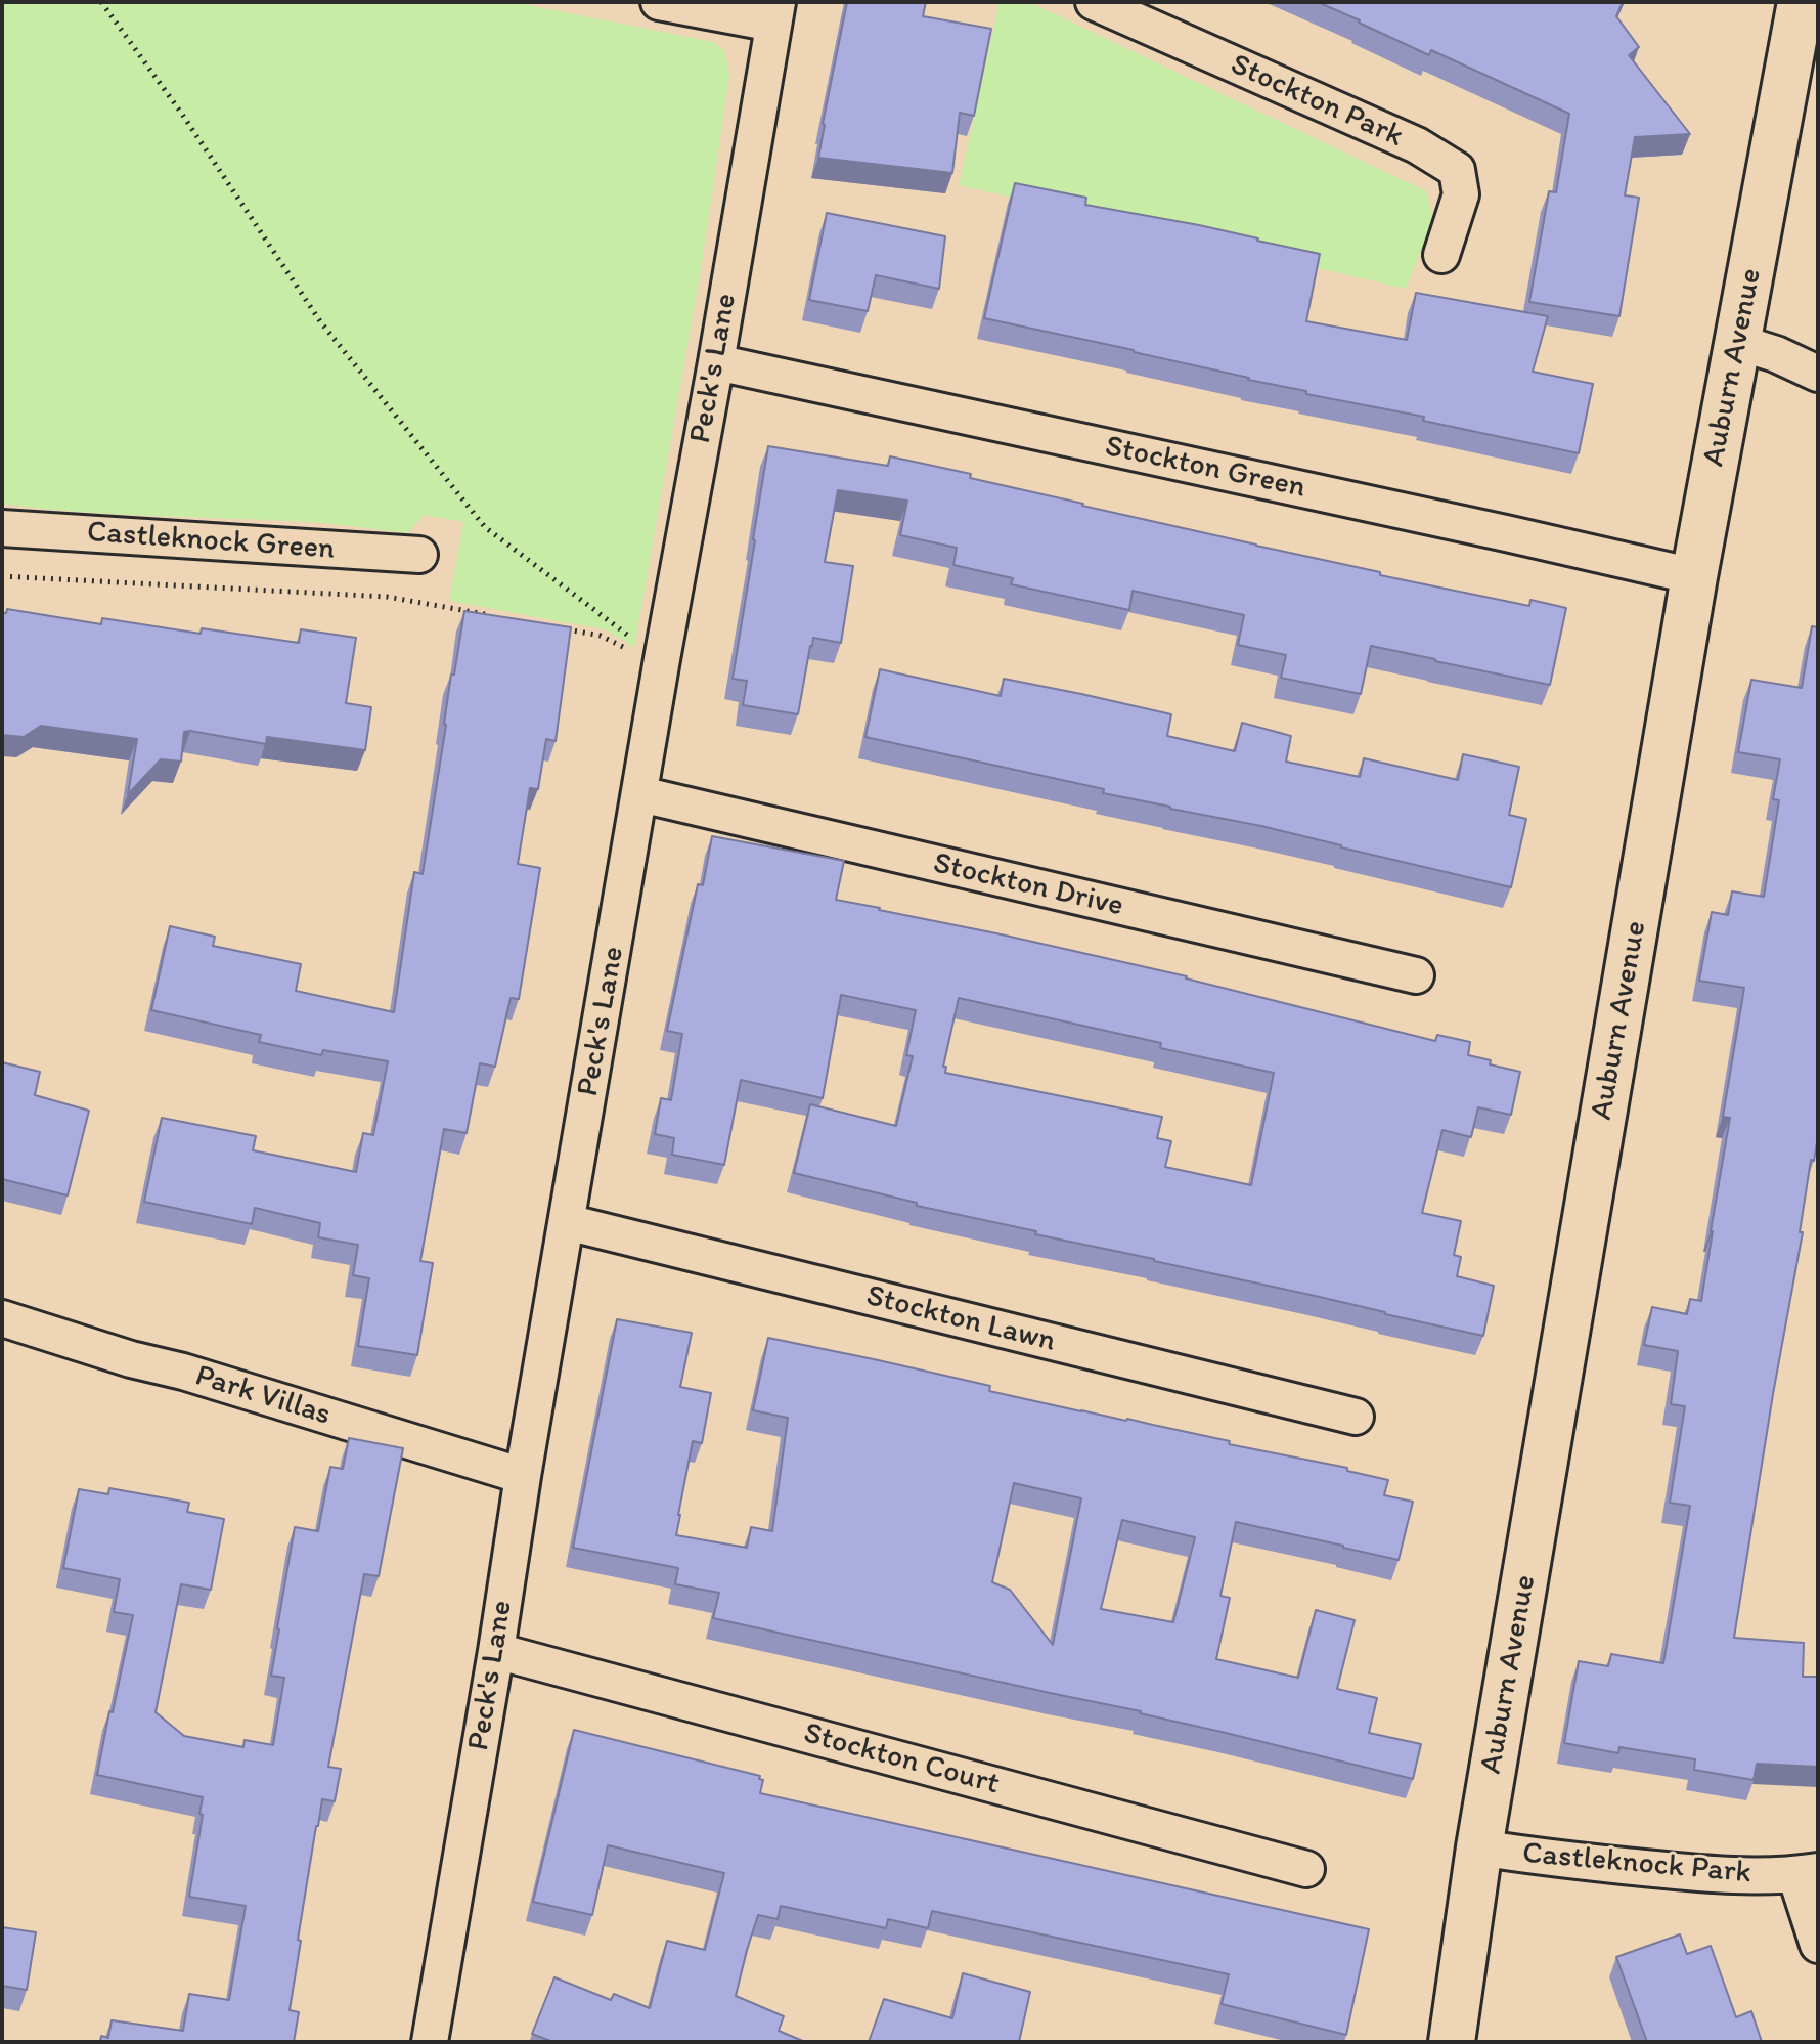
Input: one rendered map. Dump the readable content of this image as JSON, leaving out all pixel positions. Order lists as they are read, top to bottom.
{
  "streets": {
    "street": [
      "Stockton Park",
      "Auburn Avenue",
      "Peck's Lane",
      "Stockton Green",
      "Castleknock Green",
      "Stockton Drive",
      "Stockton Lawn",
      "Park Villas",
      "Stockton Court",
      "Castleknock Park"
    ]
  },
  "crossings": [
    ["Auburn Avenue", "Stockton Green"],
    ["Auburn Avenue", "Castleknock Park"],
    ["Peck's Lane", "Stockton Green"],
    ["Peck's Lane", "Stockton Drive"],
    ["Peck's Lane", "Stockton Lawn"],
    ["Peck's Lane", "Park Villas"],
    ["Peck's Lane", "Stockton Court"]
  ]
}
